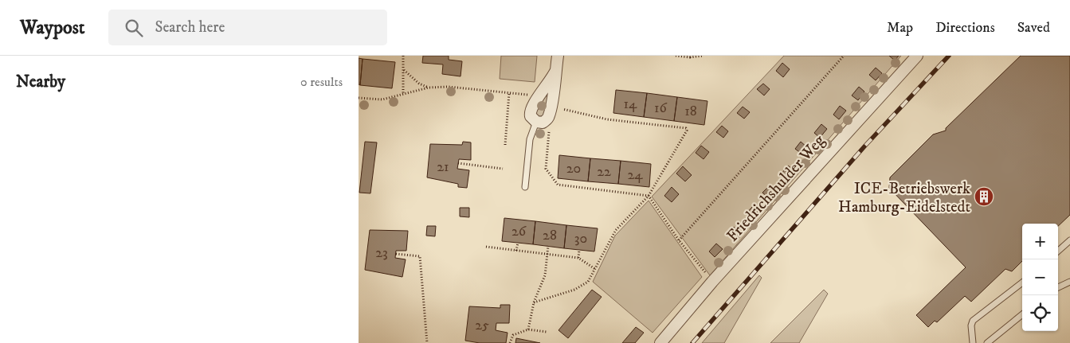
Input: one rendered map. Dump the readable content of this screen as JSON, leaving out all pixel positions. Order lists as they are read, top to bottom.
{
  "streets": {
    "street": ["Friedrichshulder Weg"]
  },
  "places": {
    "building": ["ICE-Betriebswerk Hamburg-Eidelstedt"]
  },
  "house_numbers": [
    "14",
    "16",
    "18",
    "21",
    "20",
    "22",
    "24",
    "26",
    "28",
    "30",
    "23",
    "25"
  ],
  "page": {
    "header": "Waypost",
    "search": "Search here",
    "nav": ["Map", "Directions", "Saved"],
    "heading": ["Nearby", "0 results"],
    "map_buttons": ["+", "−"]
  }
}
